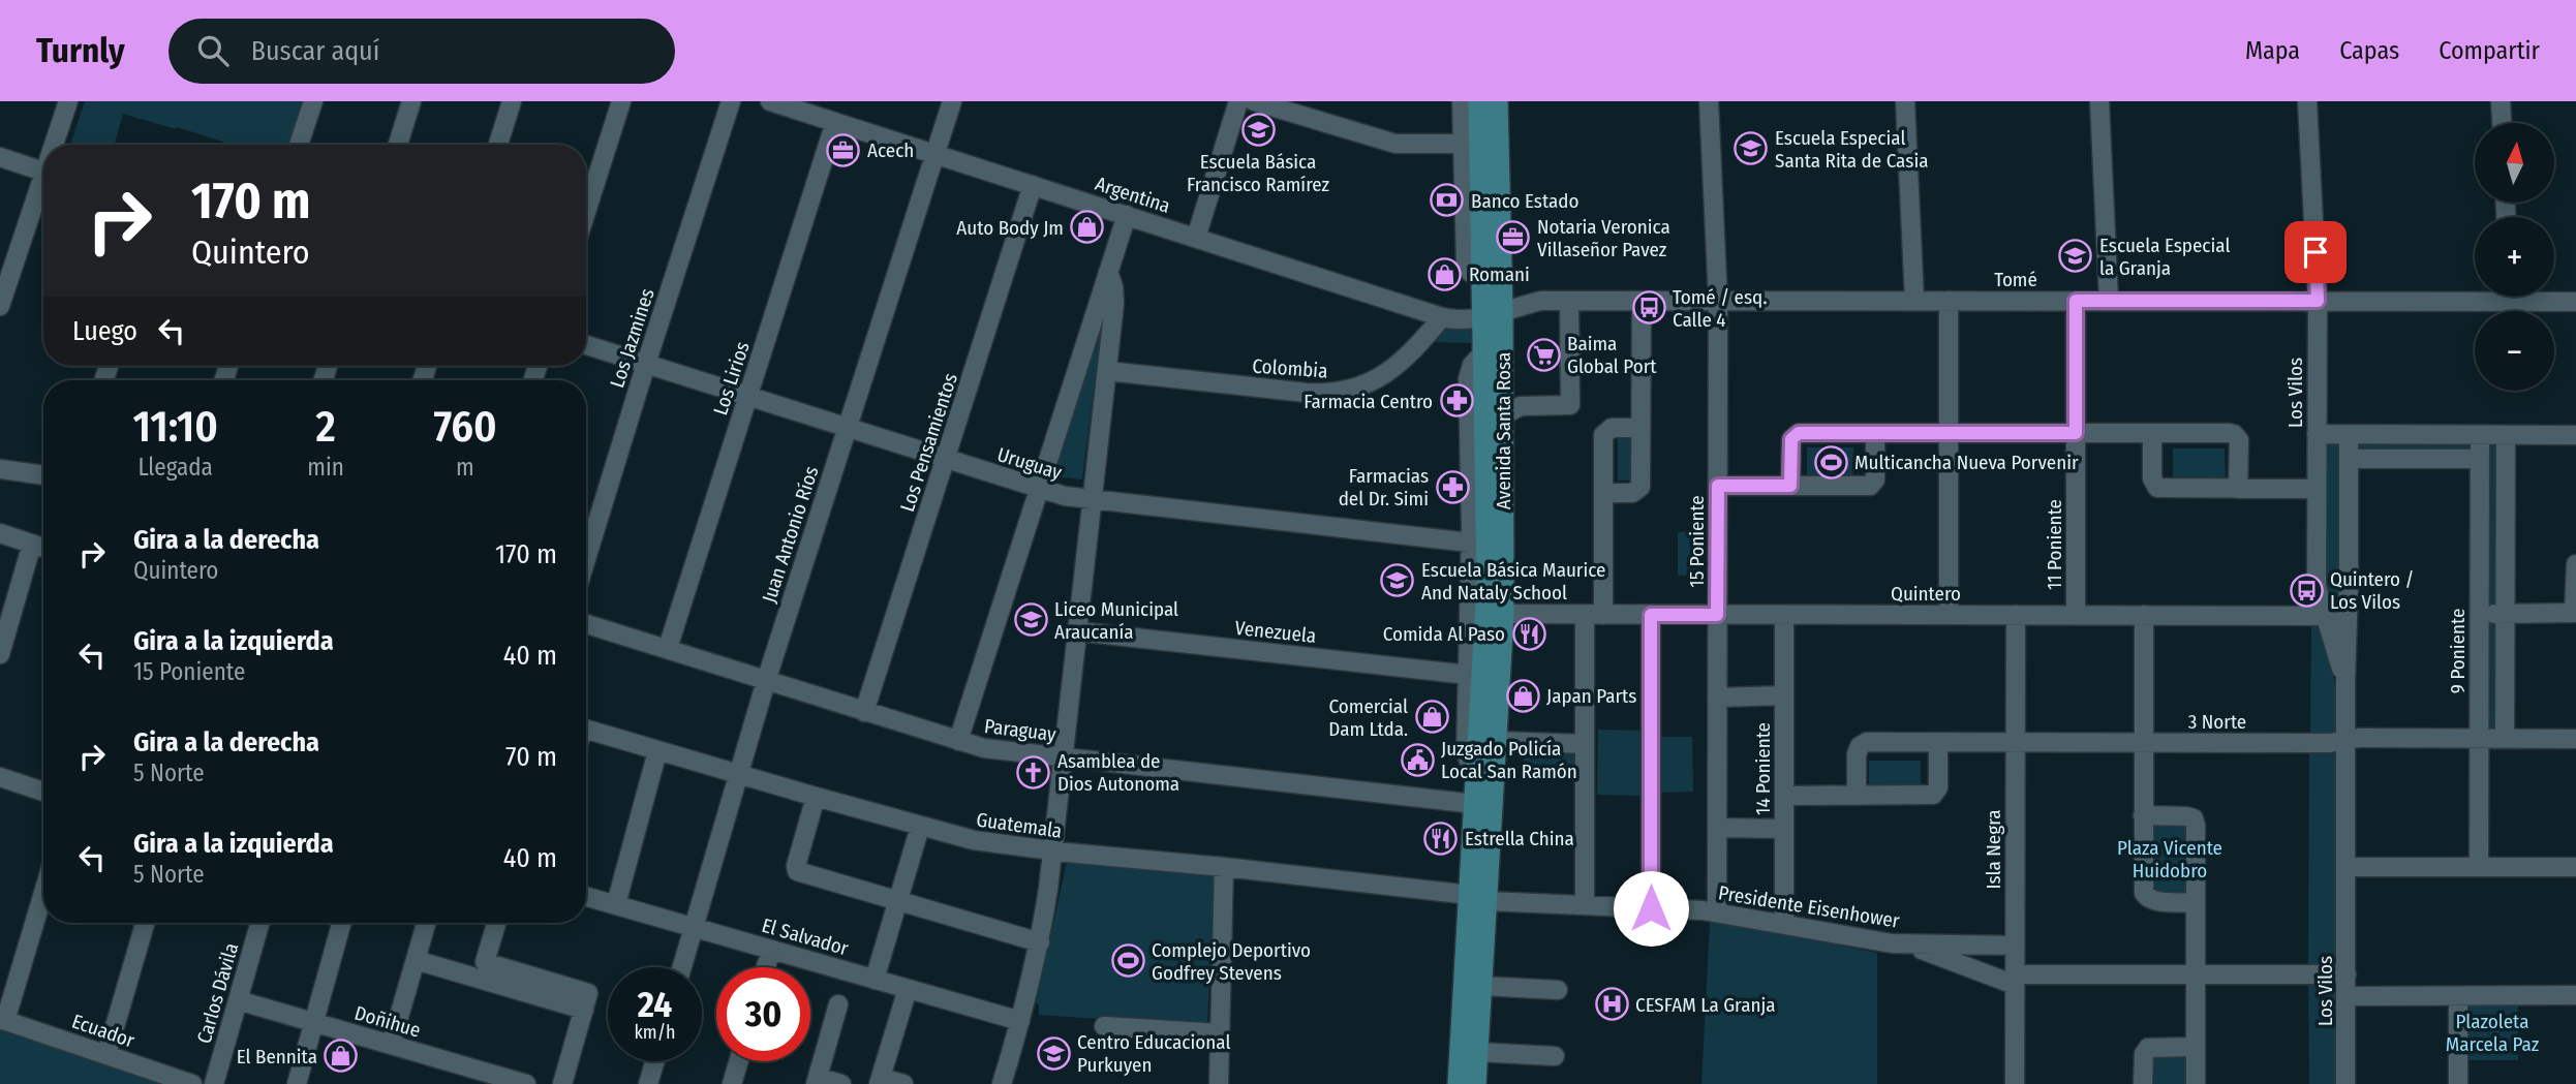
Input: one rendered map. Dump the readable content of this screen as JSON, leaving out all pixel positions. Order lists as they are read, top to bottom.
{
  "streets": {
    "main road": ["Avenida Santa Rosa"],
    "street": [
      "Argentina",
      "Tomé",
      "Los Jazmines",
      "Colombia",
      "Los Lirios",
      "Los Vilos",
      "Los Pensamientos",
      "Uruguay",
      "Juan Antonio Ríos",
      "15 Poniente",
      "11 Poniente",
      "Quintero",
      "Venezuela",
      "9 Poniente",
      "3 Norte",
      "Paraguay",
      "14 Poniente",
      "Guatemala",
      "Isla Negra",
      "Presidente Eisenhower",
      "El Salvador",
      "Carlos Dávila",
      "Doñihue",
      "Ecuador"
    ]
  },
  "crossings": [
    ["Argentina", "Tomé"],
    ["Argentina", "Colombia"],
    ["Argentina", "Los Lirios"],
    ["Argentina", "Avenida Santa Rosa"],
    ["Argentina", "Los Pensamientos"],
    ["Argentina", "Juan Antonio Ríos"],
    ["Tomé", "Los Vilos"],
    ["Tomé", "Avenida Santa Rosa"],
    ["Tomé", "15 Poniente"],
    ["Tomé", "11 Poniente"],
    ["Los Jazmines", "Uruguay"],
    ["Los Lirios", "Uruguay"],
    ["Los Lirios", "Paraguay"],
    ["Los Vilos", "Quintero"],
    ["Los Vilos", "3 Norte"],
    ["Los Vilos", "Presidente Eisenhower"],
    ["Avenida Santa Rosa", "Uruguay"],
    ["Avenida Santa Rosa", "Quintero"],
    ["Avenida Santa Rosa", "Venezuela"],
    ["Avenida Santa Rosa", "Paraguay"],
    ["Avenida Santa Rosa", "Guatemala"],
    ["Avenida Santa Rosa", "Presidente Eisenhower"],
    ["Los Pensamientos", "Uruguay"],
    ["Los Pensamientos", "Paraguay"],
    ["Uruguay", "Juan Antonio Ríos"],
    ["Juan Antonio Ríos", "Paraguay"],
    ["Juan Antonio Ríos", "Guatemala"],
    ["Juan Antonio Ríos", "El Salvador"],
    ["15 Poniente", "Quintero"],
    ["15 Poniente", "Presidente Eisenhower"],
    ["11 Poniente", "Quintero"],
    ["Quintero", "14 Poniente"],
    ["Quintero", "Isla Negra"],
    ["9 Poniente", "3 Norte"],
    ["3 Norte", "Isla Negra"],
    ["14 Poniente", "Presidente Eisenhower"],
    ["Guatemala", "Presidente Eisenhower"],
    ["Isla Negra", "Presidente Eisenhower"],
    ["Carlos Dávila", "Doñihue"]
  ],
  "parks": ["Plaza Vicente Huidobro", "Plazoleta Marcela Paz"],
  "places": {
    "school or university": [
      "Escuela Básica Francisco Ramírez",
      "Escuela Especial Santa Rita de Casia",
      "Escuela Especial la Granja",
      "Escuela Básica Maurice And Nataly School",
      "Liceo Municipal Araucanía",
      "Centro Educacional Purkuyen"
    ],
    "office": ["Acech", "Notaria Veronica Villaseñor Pavez"],
    "bank": ["Banco Estado"],
    "shop": [
      "Auto Body Jm",
      "Romani",
      "Japan Parts",
      "Comercial Dam Ltda.",
      "El Bennita"
    ],
    "bus stop": ["Tomé / esq. Calle 4", "Quintero / Los Vilos"],
    "supermarket": ["Baima Global Port"],
    "pharmacy": ["Farmacia Centro", "Farmacias del Dr. Simi"],
    "sports": ["Multicancha Nueva Porvenir", "Complejo Deportivo Godfrey Stevens"],
    "restaurant": ["Comida Al Paso", "Estrella China"],
    "public building": ["Juzgado Policía Local San Ramón"],
    "church": ["Asamblea de Dios Autonoma"],
    "hospital": ["CESFAM La Granja"]
  },
  "north": "top",
  "page": {
    "header": "Turnly",
    "search": "Buscar aquí",
    "nav": ["Mapa", "Capas", "Compartir"],
    "map_buttons": ["+", "−"],
    "turn": ["170 m", "Quintero"],
    "then": "Luego",
    "eta": [
      "11:10",
      "Llegada",
      "2",
      "min",
      "760",
      "m"
    ],
    "list": [
      {
        "name": "Gira a la derecha",
        "note": "Quintero",
        "value": "170 m"
      },
      {
        "name": "Gira a la izquierda",
        "note": "15 Poniente",
        "value": "40 m"
      },
      {
        "name": "Gira a la derecha",
        "note": "5 Norte",
        "value": "70 m"
      },
      {
        "name": "Gira a la izquierda",
        "note": "5 Norte",
        "value": "40 m"
      }
    ],
    "speed": "24 km/h",
    "limit": "30"
  }
}
